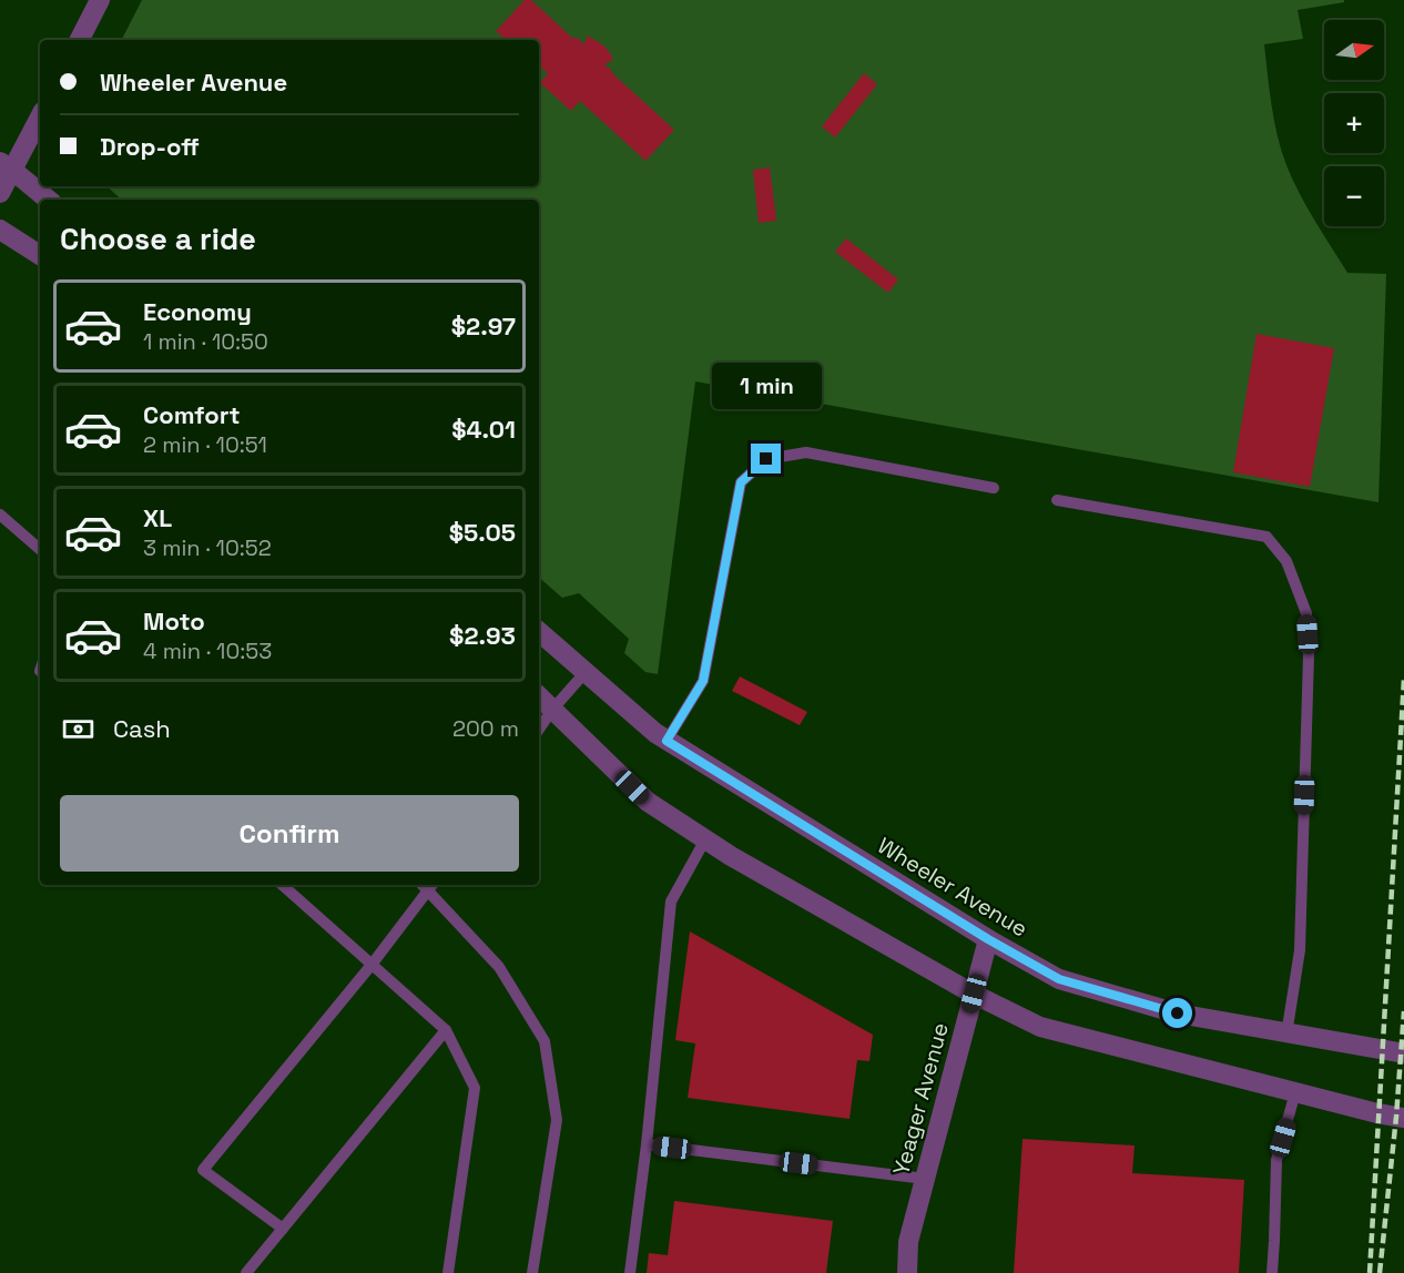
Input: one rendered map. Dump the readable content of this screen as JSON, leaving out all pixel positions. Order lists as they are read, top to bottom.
{
  "streets": {
    "street": ["Wheeler Avenue", "Yeager Avenue"]
  },
  "crossings": [
    ["Wheeler Avenue", "Yeager Avenue"]
  ],
  "north": "right",
  "page": {
    "map_buttons": ["+", "−"],
    "banner": ["Wheeler Avenue", "Drop-off"],
    "heading": "Choose a ride",
    "list": [
      {
        "name": "Economy",
        "note": "1 min · 10:50",
        "value": "$2.97"
      },
      {
        "name": "Comfort",
        "note": "2 min · 10:51",
        "value": "$4.01"
      },
      {
        "name": "XL",
        "note": "3 min · 10:52",
        "value": "$5.05"
      },
      {
        "name": "Moto",
        "note": "4 min · 10:53",
        "value": "$2.93"
      }
    ],
    "bubble": "1 min",
    "pay": ["Cash", "200 m"],
    "buttons": "Confirm"
  }
}
